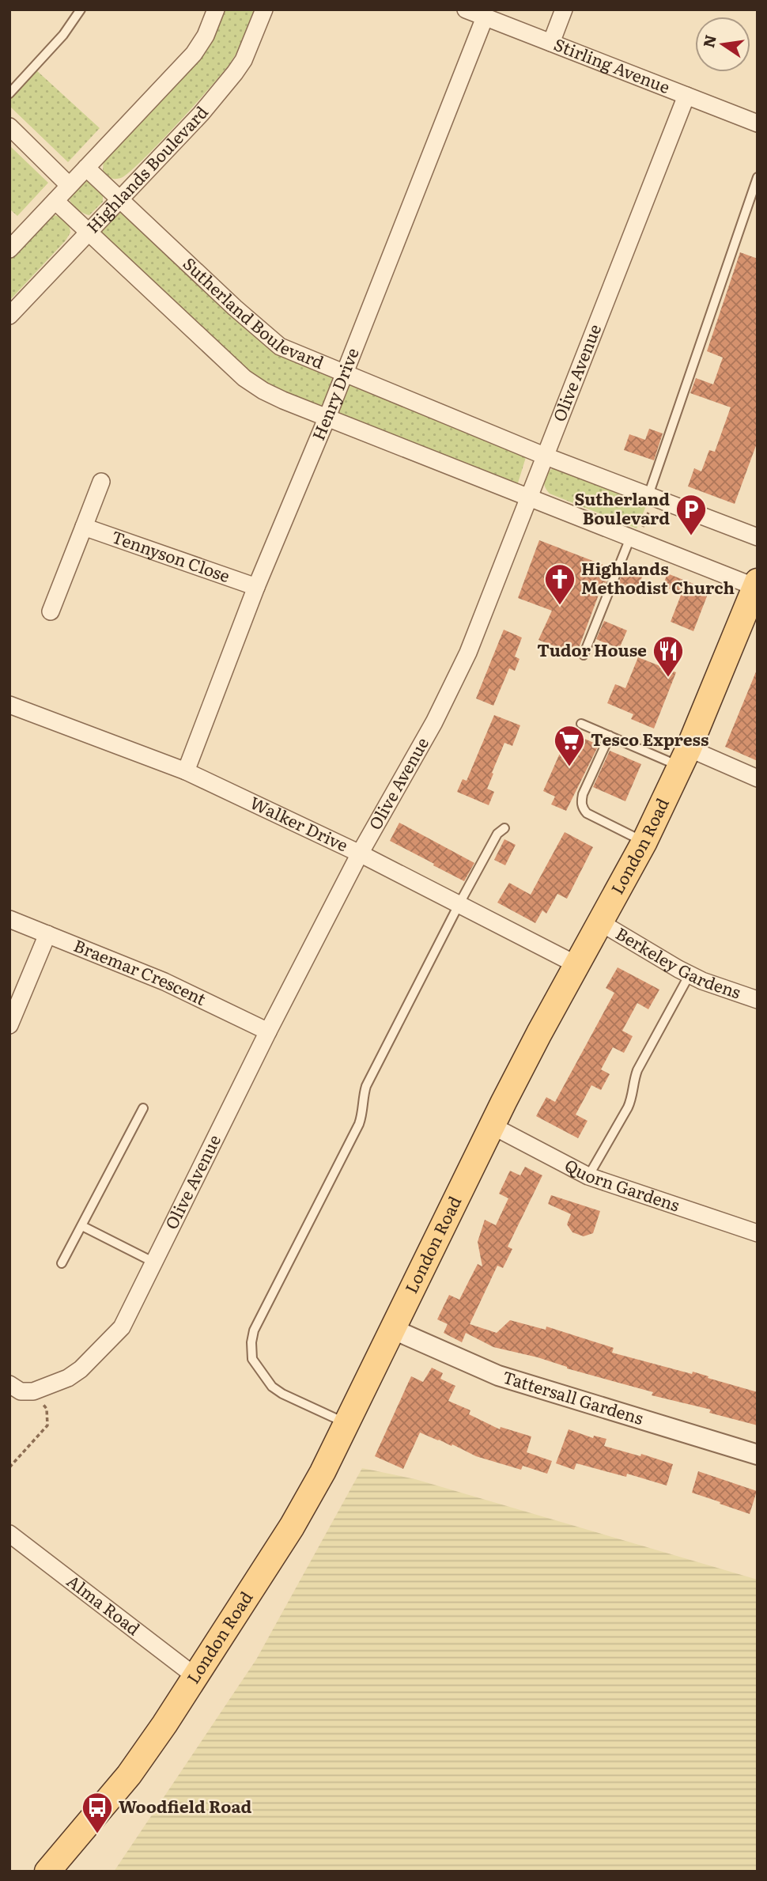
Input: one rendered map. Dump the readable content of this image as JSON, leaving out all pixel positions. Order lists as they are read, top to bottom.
{
  "streets": {
    "main road": ["London Road"],
    "street": [
      "Stirling Avenue",
      "Highlands Boulevard",
      "Sutherland Boulevard",
      "Olive Avenue",
      "Henry Drive",
      "Tennyson Close",
      "Walker Drive",
      "Berkeley Gardens",
      "Braemar Crescent",
      "Quorn Gardens",
      "Tattersall Gardens",
      "Alma Road"
    ]
  },
  "crossings": [
    ["Stirling Avenue", "Olive Avenue"],
    ["Stirling Avenue", "Henry Drive"],
    ["Highlands Boulevard", "Sutherland Boulevard"],
    ["Sutherland Boulevard", "Olive Avenue"],
    ["Sutherland Boulevard", "Henry Drive"],
    ["Olive Avenue", "Walker Drive"],
    ["Olive Avenue", "Braemar Crescent"],
    ["Henry Drive", "Tennyson Close"],
    ["Henry Drive", "Walker Drive"],
    ["Walker Drive", "London Road"],
    ["London Road", "Berkeley Gardens"],
    ["London Road", "Quorn Gardens"],
    ["London Road", "Tattersall Gardens"],
    ["London Road", "Alma Road"]
  ],
  "places": {
    "parking": ["Sutherland Boulevard"],
    "church": ["Highlands Methodist Church"],
    "restaurant": ["Tudor House"],
    "supermarket": ["Tesco Express"],
    "bus stop": ["Woodfield Road"]
  },
  "north": "left"
}
